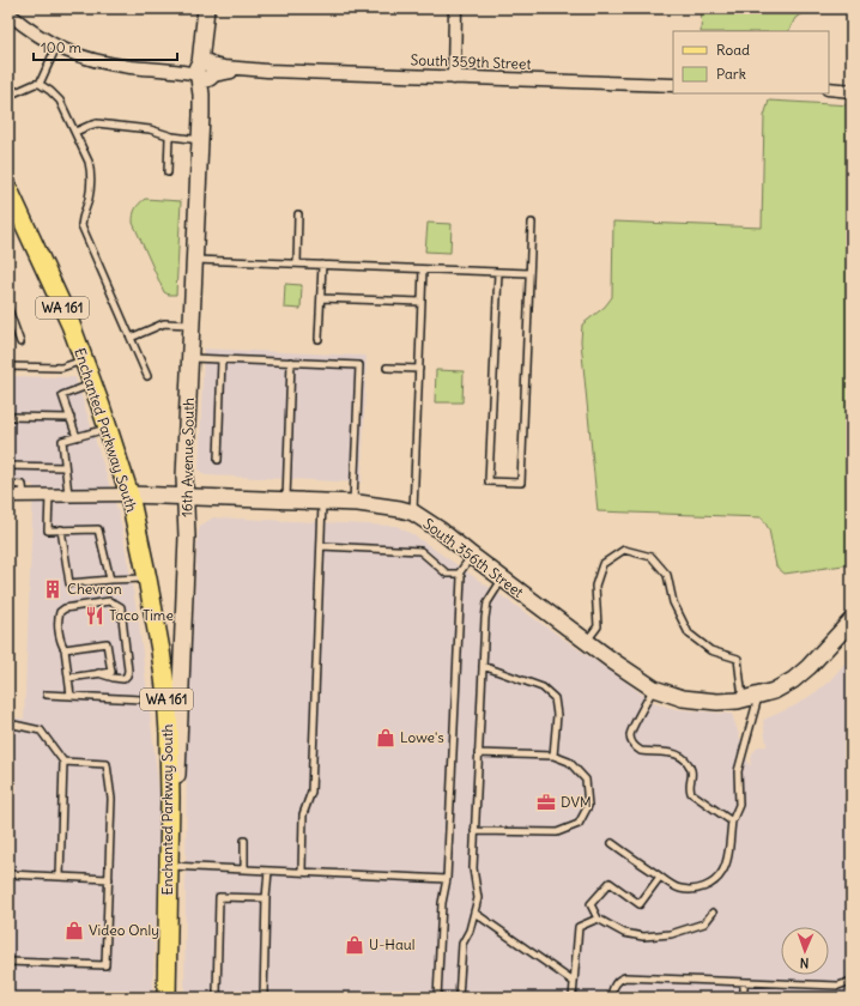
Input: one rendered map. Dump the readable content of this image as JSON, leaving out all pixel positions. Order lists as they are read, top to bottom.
{
  "streets": {
    "main road": [
      "WA 161",
      "Enchanted Parkway South",
      "16th Avenue South",
      "South 356th Street"
    ],
    "street": ["South 359th Street"]
  },
  "crossings": [
    ["South 359th Street", "16th Avenue South"],
    ["Enchanted Parkway South", "16th Avenue South"],
    ["Enchanted Parkway South", "South 356th Street"],
    ["16th Avenue South", "South 356th Street"]
  ],
  "places": {
    "building": ["Chevron"],
    "restaurant": ["Taco Time"],
    "shop": ["Lowe's", "Video Only", "U-Haul"],
    "office": ["DVM"]
  },
  "legend": ["Road", "Park"],
  "scale_bar": "100 m",
  "north": "bottom"
}
